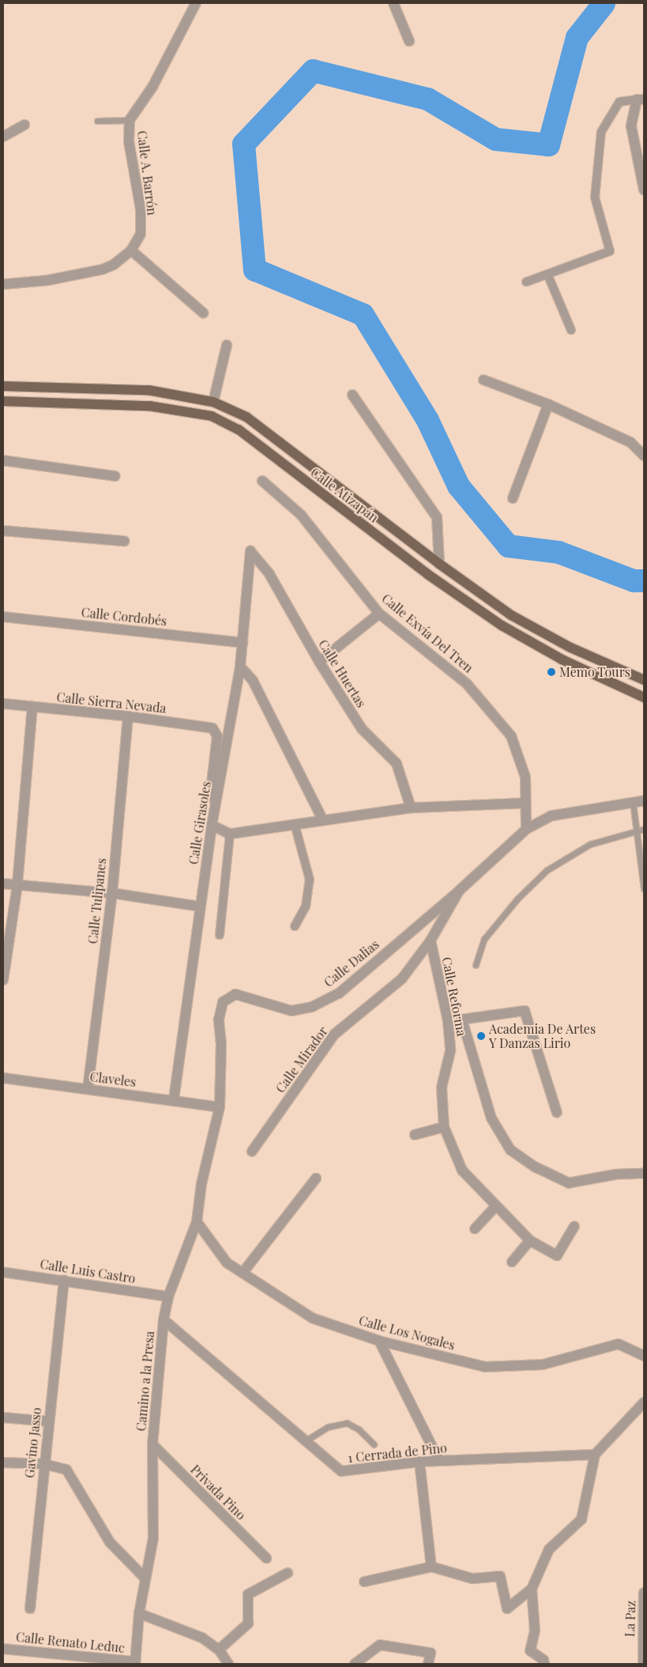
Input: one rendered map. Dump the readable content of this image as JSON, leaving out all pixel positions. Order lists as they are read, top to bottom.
{
  "streets": {
    "main road": ["Calle Atizapán"],
    "street": [
      "Calle A. Barrón",
      "Calle Cordobés",
      "Calle Exvía Del Tren",
      "Calle Huertas",
      "Calle Sierra Nevada",
      "Calle Girasoles",
      "Calle Tulipanes",
      "Calle Dalias",
      "Calle Reforma",
      "Calle Mirador",
      "Claveles",
      "Calle Luis Castro",
      "Calle Los Nogales",
      "Camino a la Presa",
      "Gavino Jasso",
      "1 Cerrada de Pino",
      "Privada Pino",
      "La Paz",
      "Calle Renato Leduc"
    ]
  },
  "crossings": [
    ["Calle Cordobés", "Calle Girasoles"],
    ["Calle Huertas", "Calle Girasoles"],
    ["Calle Sierra Nevada", "Calle Girasoles"],
    ["Calle Sierra Nevada", "Calle Tulipanes"],
    ["Calle Girasoles", "Claveles"],
    ["Calle Tulipanes", "Claveles"],
    ["Calle Dalias", "Claveles"],
    ["Calle Dalias", "Camino a la Presa"],
    ["Calle Reforma", "Calle Mirador"],
    ["Claveles", "Camino a la Presa"],
    ["Calle Luis Castro", "Camino a la Presa"],
    ["Calle Luis Castro", "Gavino Jasso"],
    ["Calle Los Nogales", "Camino a la Presa"],
    ["Camino a la Presa", "1 Cerrada de Pino"],
    ["Camino a la Presa", "Privada Pino"],
    ["Camino a la Presa", "Calle Renato Leduc"]
  ],
  "places": ["Memo Tours", "Academia De Artes Y Danzas Lirio"]
}
